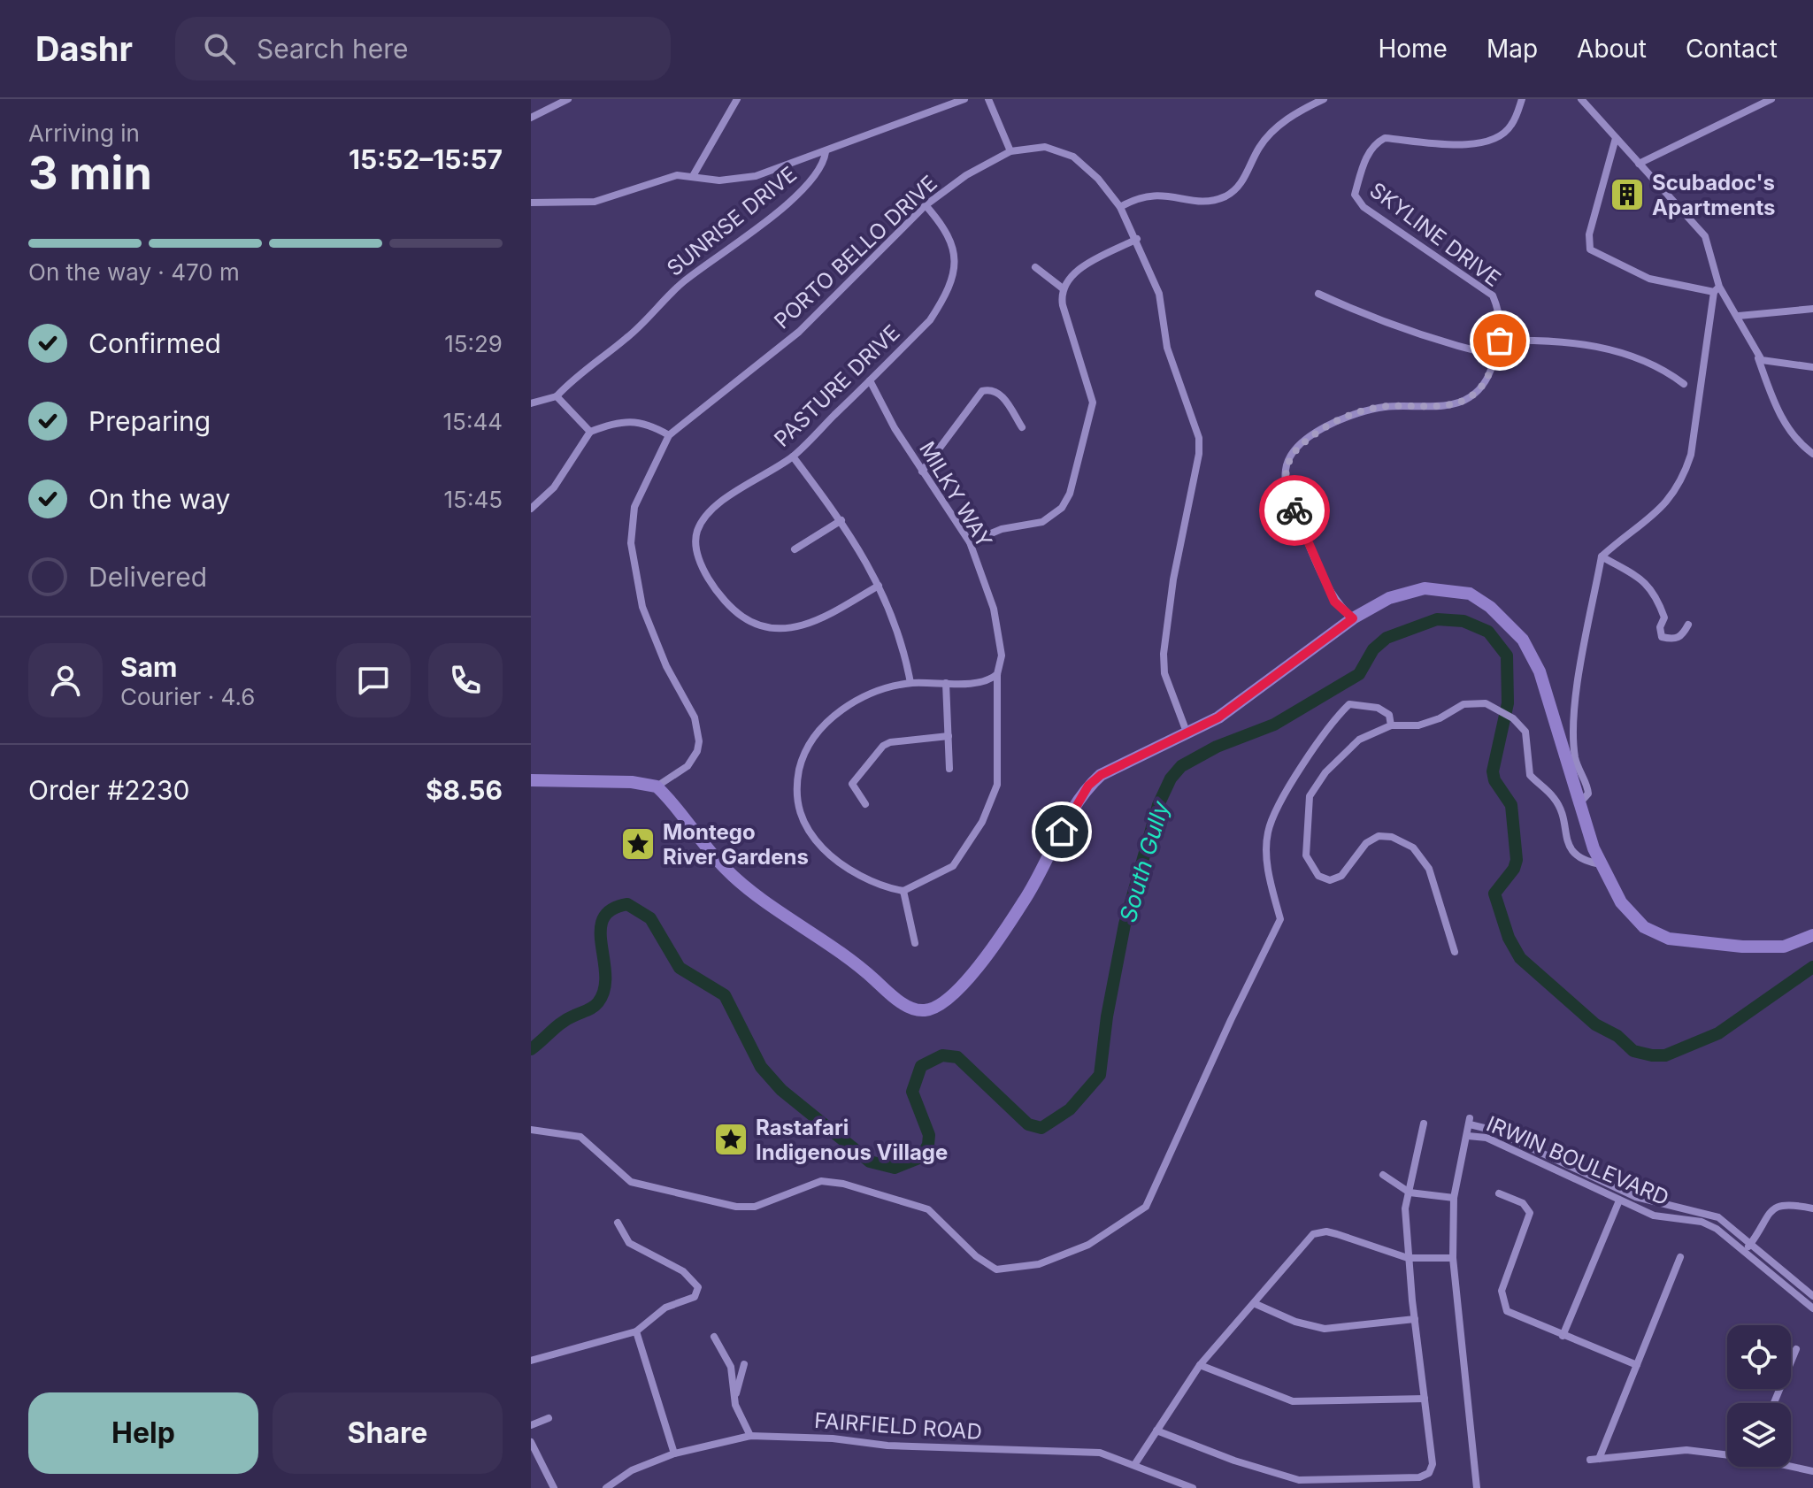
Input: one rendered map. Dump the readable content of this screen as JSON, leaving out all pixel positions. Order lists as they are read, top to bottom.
{
  "streets": {
    "street": [
      "SUNRISE DRIVE",
      "SKYLINE DRIVE",
      "PORTO BELLO DRIVE",
      "PASTURE DRIVE",
      "MILKY WAY",
      "IRWIN BOULEVARD",
      "FAIRFIELD ROAD"
    ]
  },
  "crossings": [
    ["PORTO BELLO DRIVE", "PASTURE DRIVE"],
    ["PASTURE DRIVE", "MILKY WAY"]
  ],
  "water": ["South Gully"],
  "places": {
    "building": ["Scubadoc's Apartments"],
    "place": ["Montego River Gardens", "Rastafari Indigenous Village"]
  },
  "page": {
    "header": "Dashr",
    "search": "Search here",
    "nav": [
      "Home",
      "Map",
      "About",
      "Contact"
    ],
    "heading": ["3 min", "Arriving in", "15:52–15:57"],
    "panel": [
      "Sam",
      "Courier · 4.6",
      "Order #2230",
      "$8.56"
    ],
    "bar": "On the way · 470 m",
    "list": [
      ["Confirmed", "15:29"],
      ["Preparing", "15:44"],
      ["On the way", "15:45"],
      "Delivered"
    ],
    "buttons": ["Help", "Share"]
  }
}
